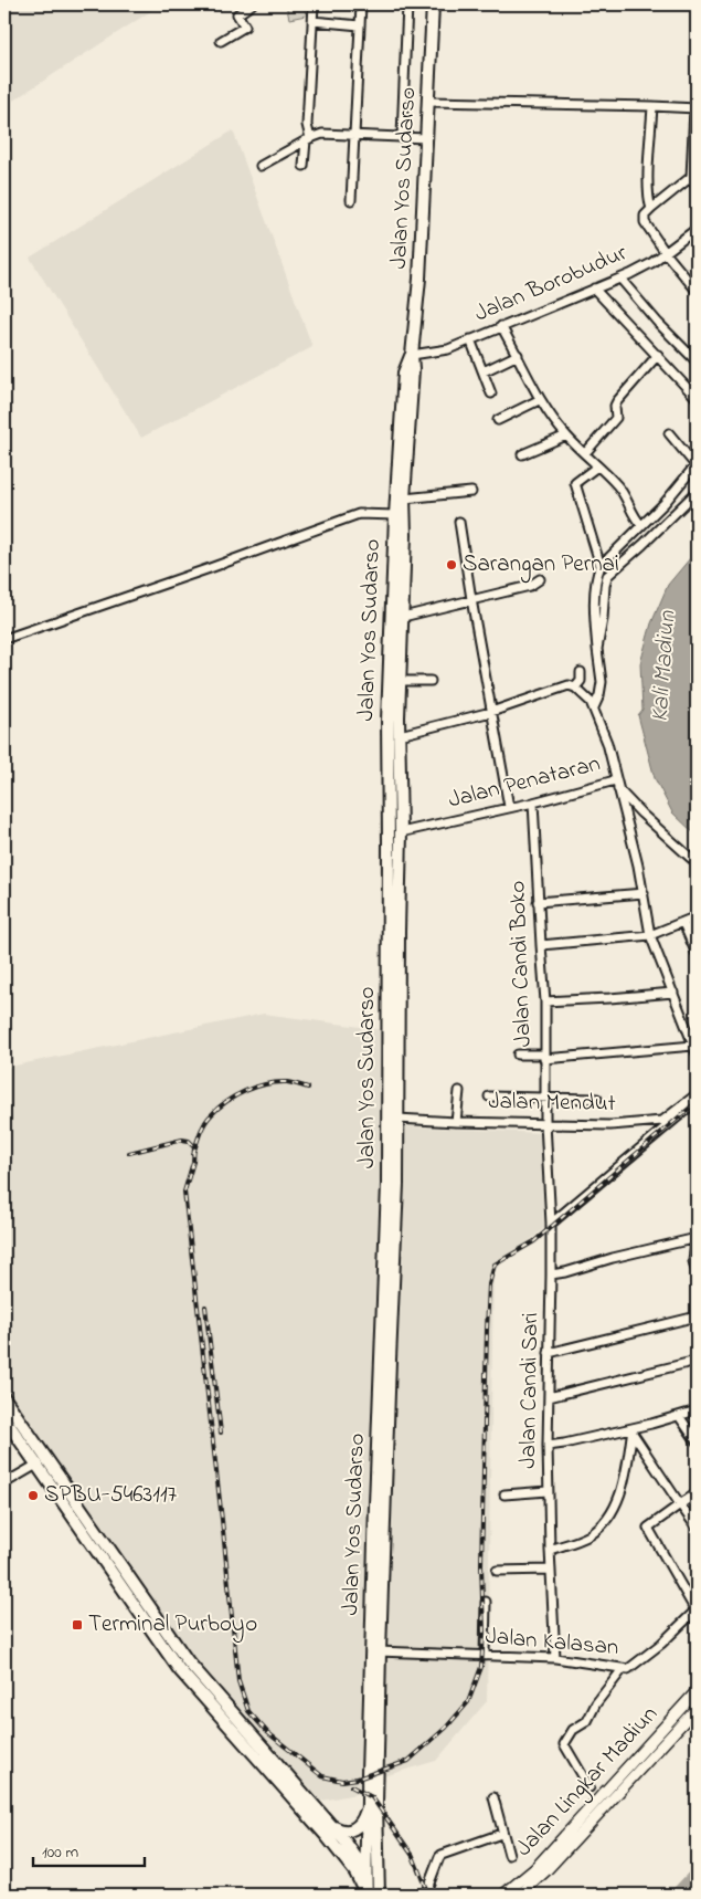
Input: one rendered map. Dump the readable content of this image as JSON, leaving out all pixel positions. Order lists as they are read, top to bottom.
{
  "streets": {
    "highway": ["Jalan Yos Sudarso"],
    "main road": ["Jalan Lingkar Madiun"],
    "street": [
      "Jalan Borobudur",
      "Jalan Penataran",
      "Jalan Candi Boko",
      "Jalan Mendut",
      "Jalan Candi Sari",
      "Jalan Kalasan"
    ]
  },
  "crossings": [
    ["Jalan Yos Sudarso", "Jalan Borobudur"],
    ["Jalan Yos Sudarso", "Jalan Penataran"],
    ["Jalan Yos Sudarso", "Jalan Mendut"],
    ["Jalan Yos Sudarso", "Jalan Kalasan"],
    ["Jalan Penataran", "Jalan Candi Boko"],
    ["Jalan Candi Boko", "Jalan Mendut"],
    ["Jalan Candi Boko", "Jalan Candi Sari"],
    ["Jalan Mendut", "Jalan Candi Sari"],
    ["Jalan Candi Sari", "Jalan Kalasan"]
  ],
  "water": ["Kali Madiun"],
  "places": {
    "other": ["Sarangan Pernai", "SPBU-5463117"],
    "transit": ["Terminal Purboyo"]
  },
  "scale_bar": "100 m"
}
